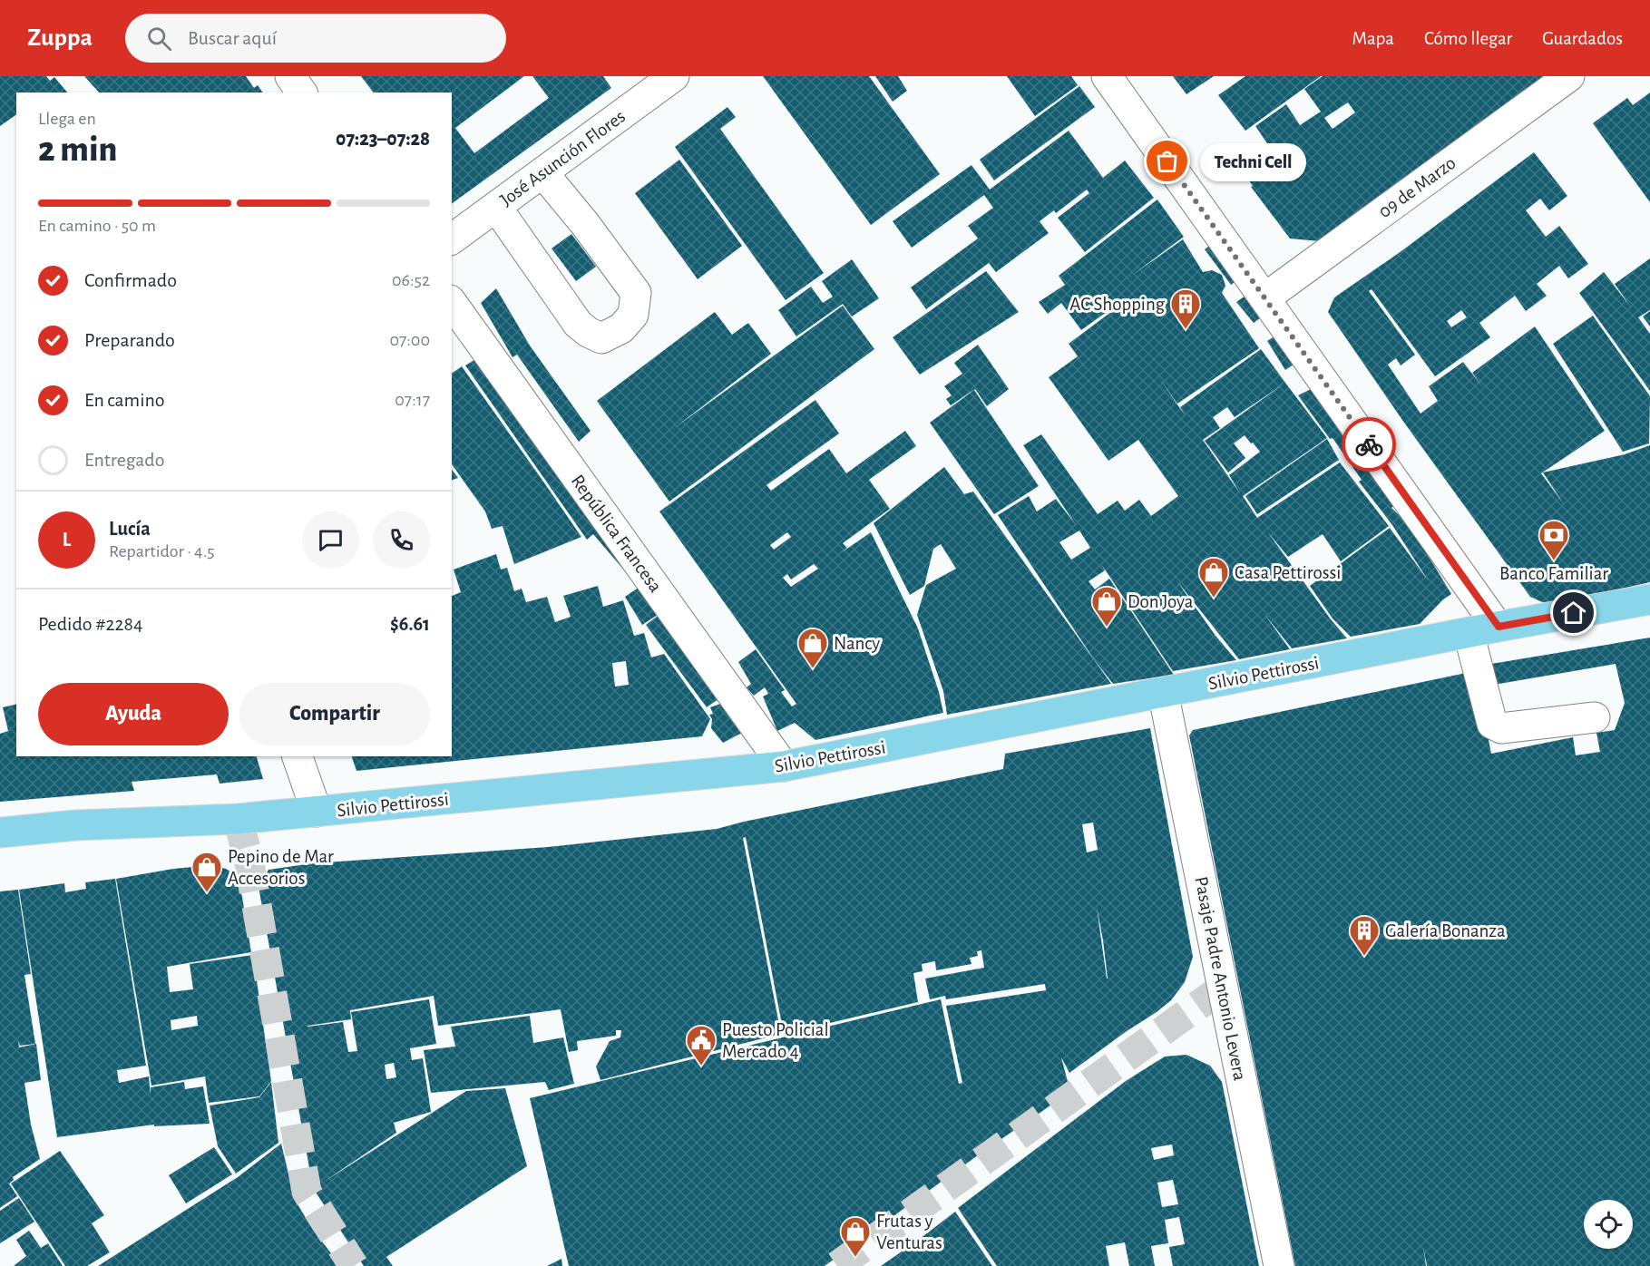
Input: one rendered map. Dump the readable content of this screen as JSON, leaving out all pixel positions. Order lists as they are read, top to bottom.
{
  "streets": {
    "main road": ["Silvio Pettirossi"],
    "street": [
      "José Asunción Flores",
      "09 de Marzo",
      "República Francesa",
      "Pasaje Padre Antonio Levera"
    ]
  },
  "crossings": [
    ["República Francesa", "Silvio Pettirossi"],
    ["Silvio Pettirossi", "Pasaje Padre Antonio Levera"]
  ],
  "places": {
    "other": ["Techni Cell"],
    "building": ["AC Shopping", "Galería Bonanza"],
    "bank": ["Banco Familiar"],
    "shop": [
      "Casa Pettirossi",
      "Don Joya",
      "Nancy",
      "Pepino de Mar Accesorios",
      "Frutas y Venturas"
    ],
    "public building": ["Puesto Policial Mercado 4"]
  },
  "page": {
    "header": "Zuppa",
    "search": "Buscar aquí",
    "nav": ["Mapa", "Cómo llegar", "Guardados"],
    "heading": ["2 min", "Llega en", "07:23–07:28"],
    "panel": [
      "Lucía",
      "Repartidor · 4.5",
      "Pedido #2284",
      "$6.61"
    ],
    "bubble": "Techni Cell",
    "bar": "En camino · 50 m",
    "list": [
      ["Confirmado", "06:52"],
      ["Preparando", "07:00"],
      ["En camino", "07:17"],
      "Entregado"
    ],
    "round": "L",
    "buttons": ["Ayuda", "Compartir"]
  }
}
